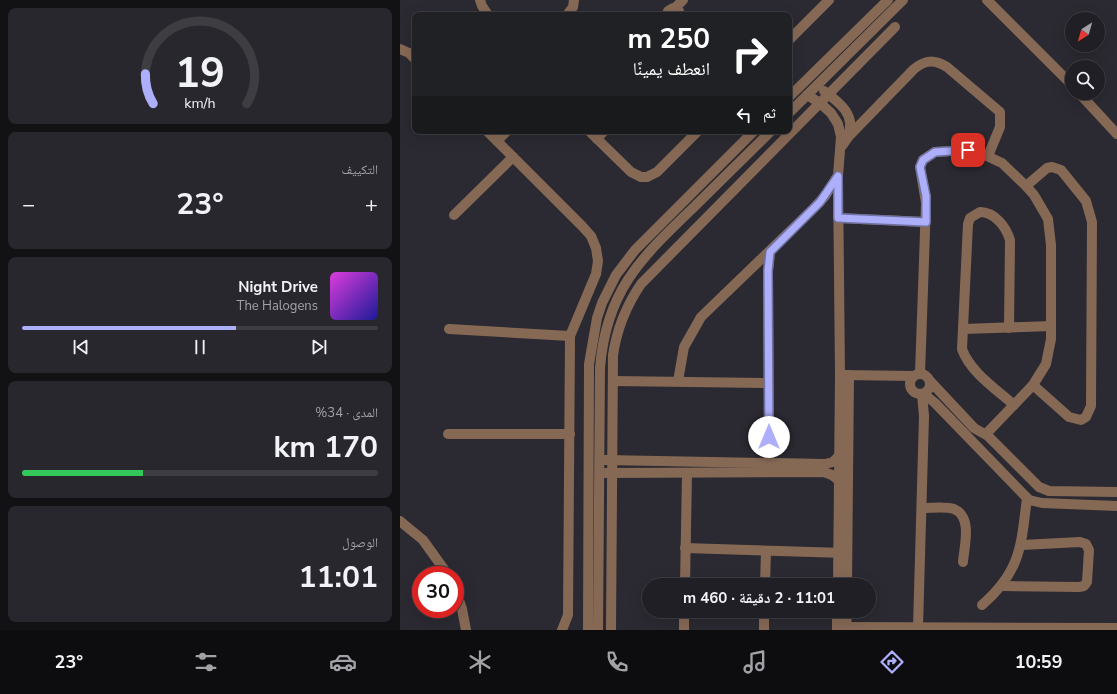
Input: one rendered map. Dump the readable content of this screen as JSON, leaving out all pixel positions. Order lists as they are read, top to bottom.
{
  "north": "bottom left",
  "page": {
    "turn": ["250 m", "انعطف يمينًا"],
    "then": "ثم",
    "tile": [
      "التكييف",
      ["المدى · 34%", "170 km"],
      ["الوصول", "11:01"]
    ],
    "heat": ["−", "23°", "+"],
    "song": ["Night Drive", "The Halogens"],
    "limit": "30",
    "trip": "11:01 · 2 دقيقة · 460 m",
    "tabs": ["10:59", "23°"],
    "gauge": ["19", "km/h"]
  }
}
